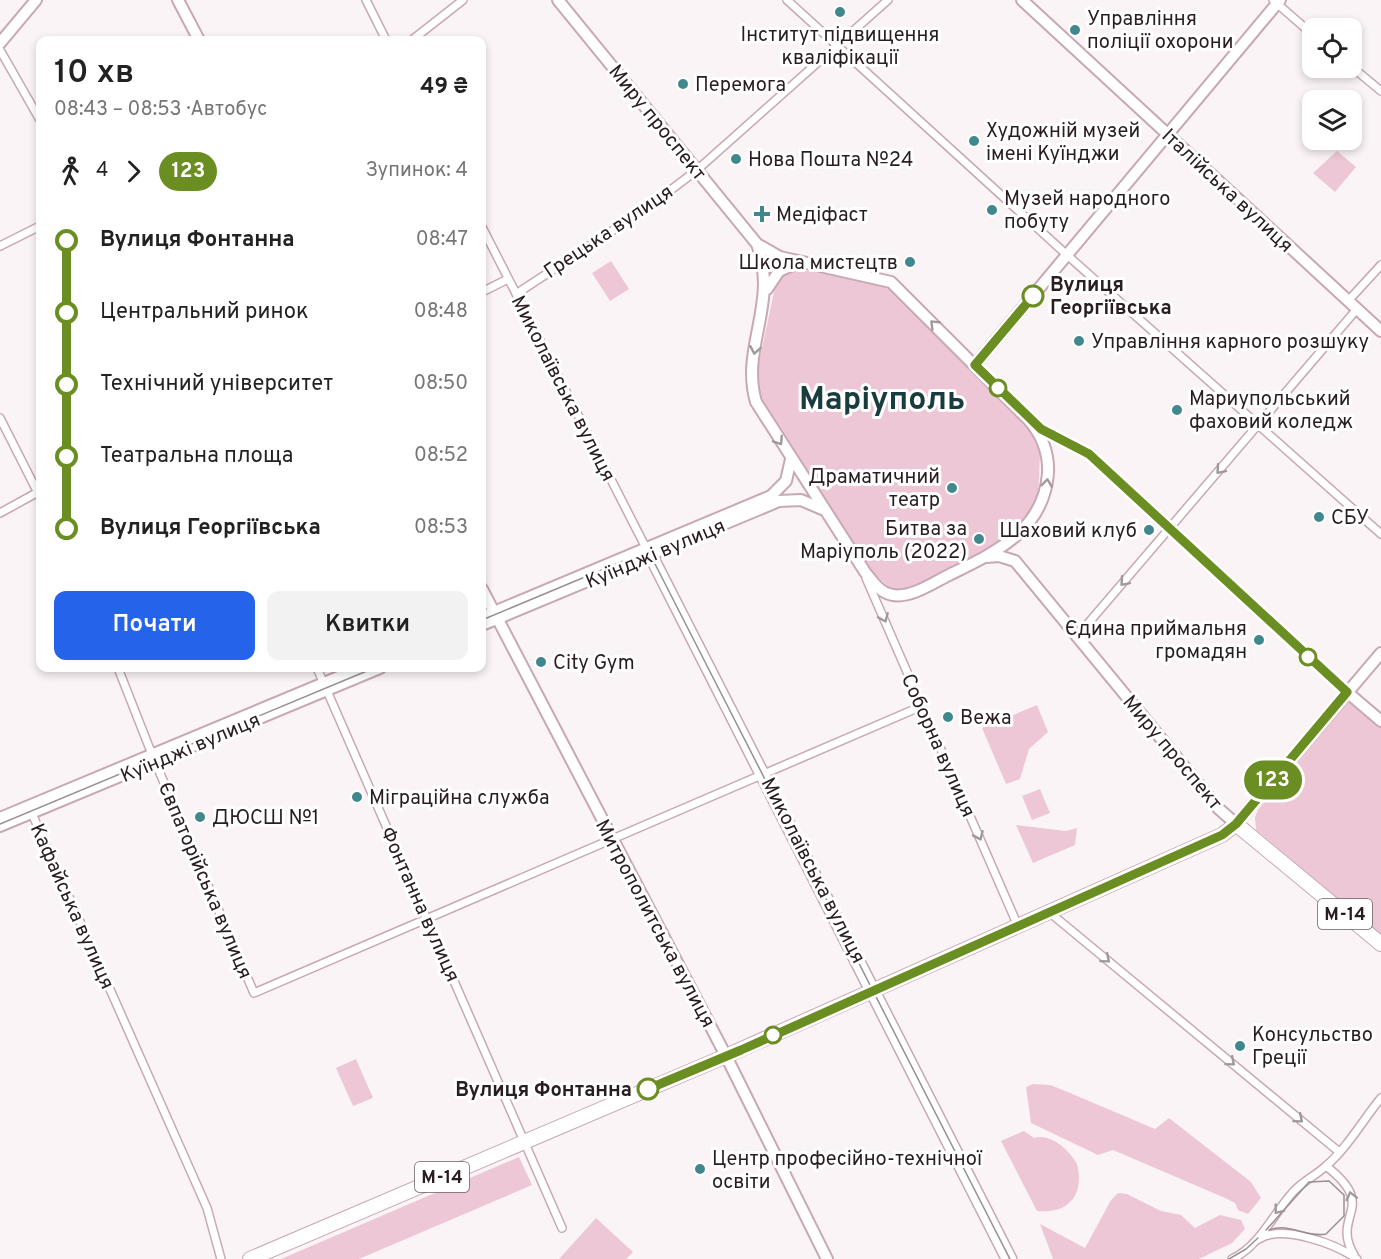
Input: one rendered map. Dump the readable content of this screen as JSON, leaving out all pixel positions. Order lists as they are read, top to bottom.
{
  "streets": {
    "highway": ["Миру проспект", "М-14"],
    "main road": ["Італійська вулиця", "Куїнджі вулиця", "Митрополитська вулиця"],
    "street": [
      "Грецька вулиця",
      "Миколаївська вулиця",
      "Соборна вулиця",
      "Євпаторійська вулиця",
      "Фонтанна вулиця",
      "Кафайська вулиця"
    ]
  },
  "crossings": [
    ["Миру проспект", "Грецька вулиця"],
    ["Миру проспект", "Куїнджі вулиця"],
    ["Миру проспект", "Соборна вулиця"],
    ["Миру проспект", "М-14"],
    ["Грецька вулиця", "Миколаївська вулиця"],
    ["Миколаївська вулиця", "Куїнджі вулиця"],
    ["Миколаївська вулиця", "М-14"],
    ["Куїнджі вулиця", "Євпаторійська вулиця"],
    ["Куїнджі вулиця", "Фонтанна вулиця"],
    ["Куїнджі вулиця", "Кафайська вулиця"],
    ["Куїнджі вулиця", "Митрополитська вулиця"],
    ["Соборна вулиця", "М-14"],
    ["Євпаторійська вулиця", "Фонтанна вулиця"],
    ["Фонтанна вулиця", "М-14"],
    ["М-14", "Митрополитська вулиця"]
  ],
  "one_way": ["Соборна вулиця"],
  "districts": ["Маріуполь"],
  "places": {
    "other": [
      "Інститут підвищення кваліфікації",
      "Управління поліції охорони",
      "Перемога",
      "Художній музей імені Куїнджи",
      "Нова Пошта №24",
      "Музей народного побуту",
      "Школа мистецтв",
      "Вулиця Георгіївська",
      "Управління карного розшуку",
      "Мариупольський фаховий коледж",
      "Драматичний театр",
      "СБУ",
      "Шаховий клуб",
      "Битва за Маріуполь (2022)",
      "Єдина приймальня громадян",
      "City Gym",
      "Вежа",
      "Міграційна служба",
      "ДЮСШ №1",
      "Консульство Греції",
      "Вулиця Фонтанна",
      "Центр професійно-технічної освіти"
    ],
    "health": ["Медіфаст"]
  },
  "lines": ["bus line 123"],
  "page": {
    "on_map": "123",
    "heading": ["10 хв", "08:43 – 08:53 · Автобус", "49 ₴"],
    "legs": ["4", "123", "Зупинок: 4"],
    "list": [
      {
        "name": "Вулиця Фонтанна",
        "value": "08:47"
      },
      {
        "name": "Центральний ринок",
        "value": "08:48"
      },
      {
        "name": "Технічний університет",
        "value": "08:50"
      },
      {
        "name": "Театральна площа",
        "value": "08:52"
      },
      {
        "name": "Вулиця Георгіївська",
        "value": "08:53"
      }
    ],
    "buttons": ["Почати", "Квитки"]
  }
}
